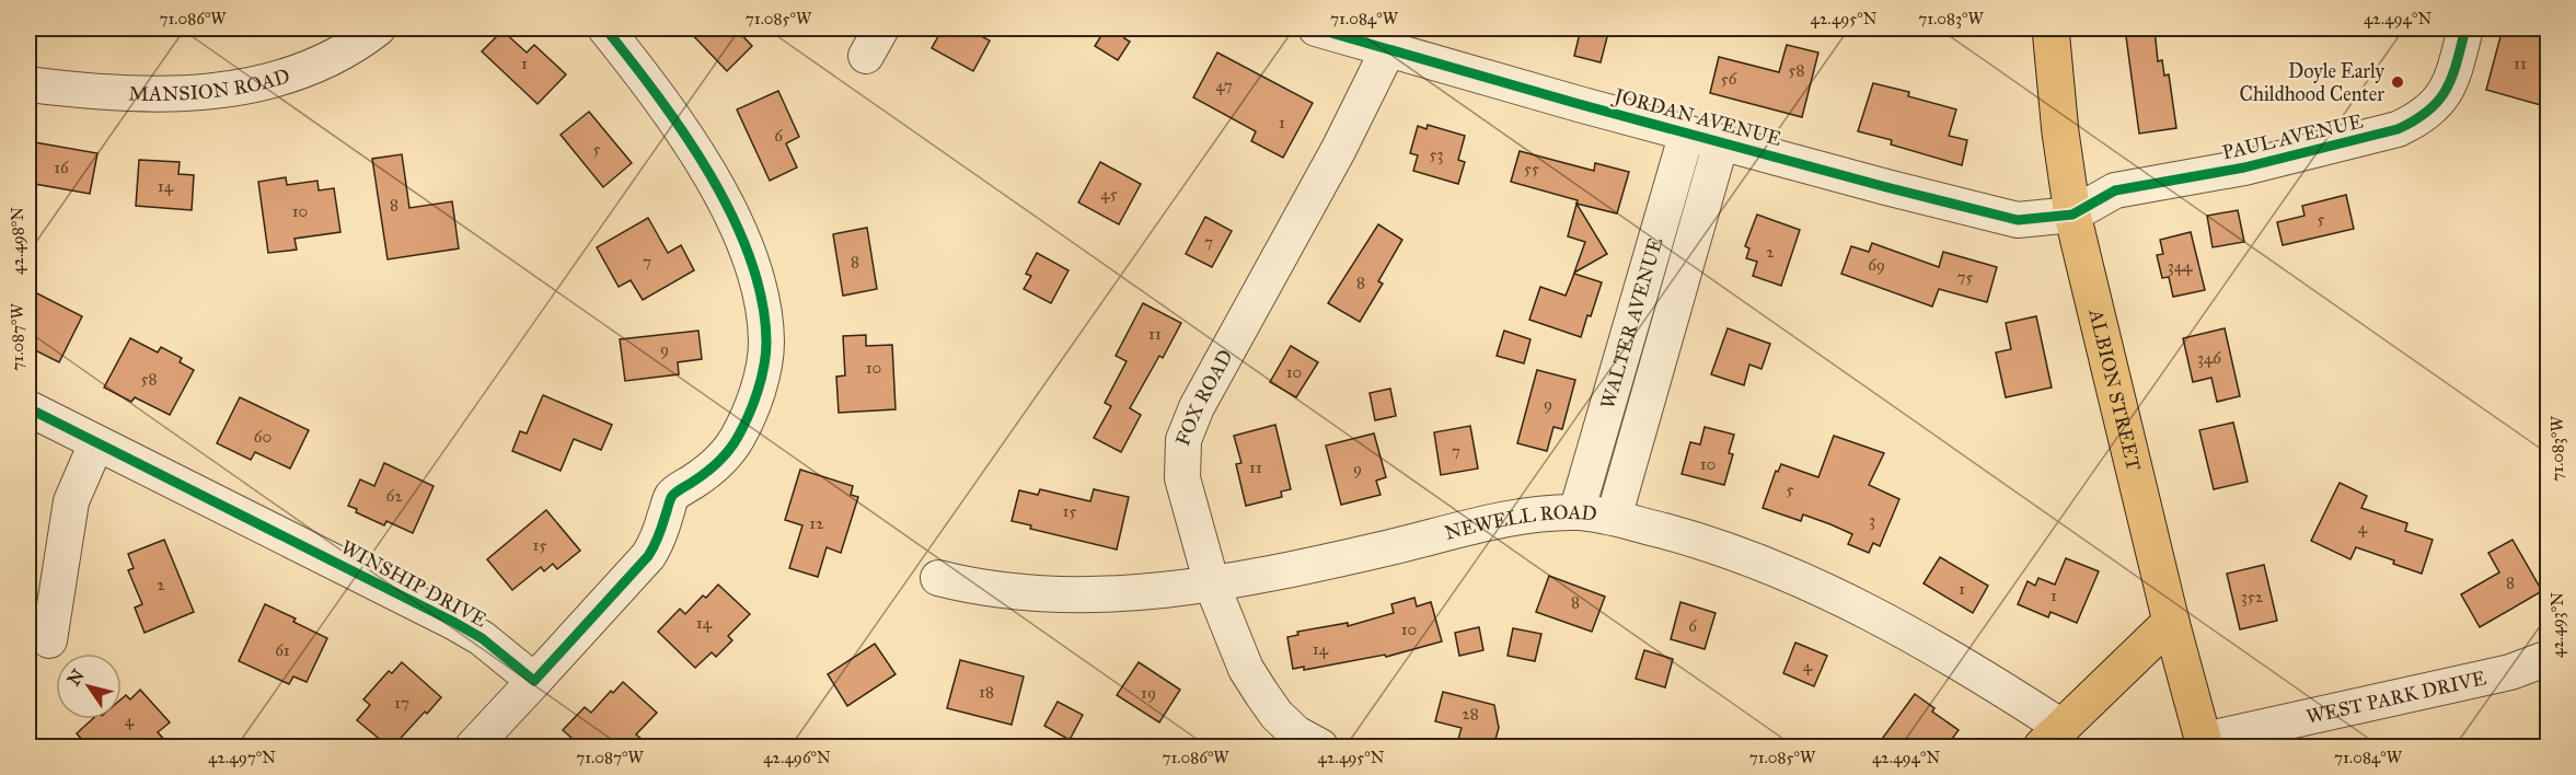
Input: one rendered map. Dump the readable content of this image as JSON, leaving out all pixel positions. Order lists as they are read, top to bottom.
{
  "streets": {
    "main road": ["ALBION STREET"],
    "street": [
      "MANSION ROAD",
      "JORDAN AVENUE",
      "PAUL AVENUE",
      "WALTER AVENUE",
      "FOX ROAD",
      "NEWELL ROAD",
      "WINSHIP DRIVE",
      "WEST PARK DRIVE"
    ]
  },
  "crossings": [
    ["JORDAN AVENUE", "PAUL AVENUE"],
    ["JORDAN AVENUE", "WALTER AVENUE"],
    ["JORDAN AVENUE", "ALBION STREET"],
    ["JORDAN AVENUE", "FOX ROAD"],
    ["PAUL AVENUE", "ALBION STREET"],
    ["WALTER AVENUE", "NEWELL ROAD"],
    ["ALBION STREET", "WEST PARK DRIVE"],
    ["FOX ROAD", "NEWELL ROAD"]
  ],
  "places": ["Doyle Early Childhood Center"],
  "house_numbers": [
    "1",
    "11",
    "58",
    "56",
    "47",
    "1",
    "6",
    "5",
    "53",
    "16",
    "55",
    "14",
    "45",
    "8",
    "10",
    "5",
    "7",
    "2",
    "7",
    "8",
    "69",
    "344",
    "75",
    "8",
    "11",
    "9",
    "346",
    "10",
    "10",
    "58",
    "9",
    "60",
    "7",
    "10",
    "11",
    "9",
    "5",
    "62",
    "15",
    "3",
    "12",
    "4",
    "15",
    "8",
    "2",
    "1",
    "1",
    "352",
    "8",
    "14",
    "6",
    "10",
    "14",
    "61",
    "4",
    "18",
    "19",
    "17",
    "28",
    "4"
  ],
  "north": "top left",
  "coordinates": [
    "71.086°W",
    "71.085°W",
    "71.084°W",
    "42.495°N",
    "71.083°W",
    "42.494°N",
    "42.498°N",
    "71.087°W",
    "42.493°N",
    "42.497°N",
    "42.496°N"
  ]
}
